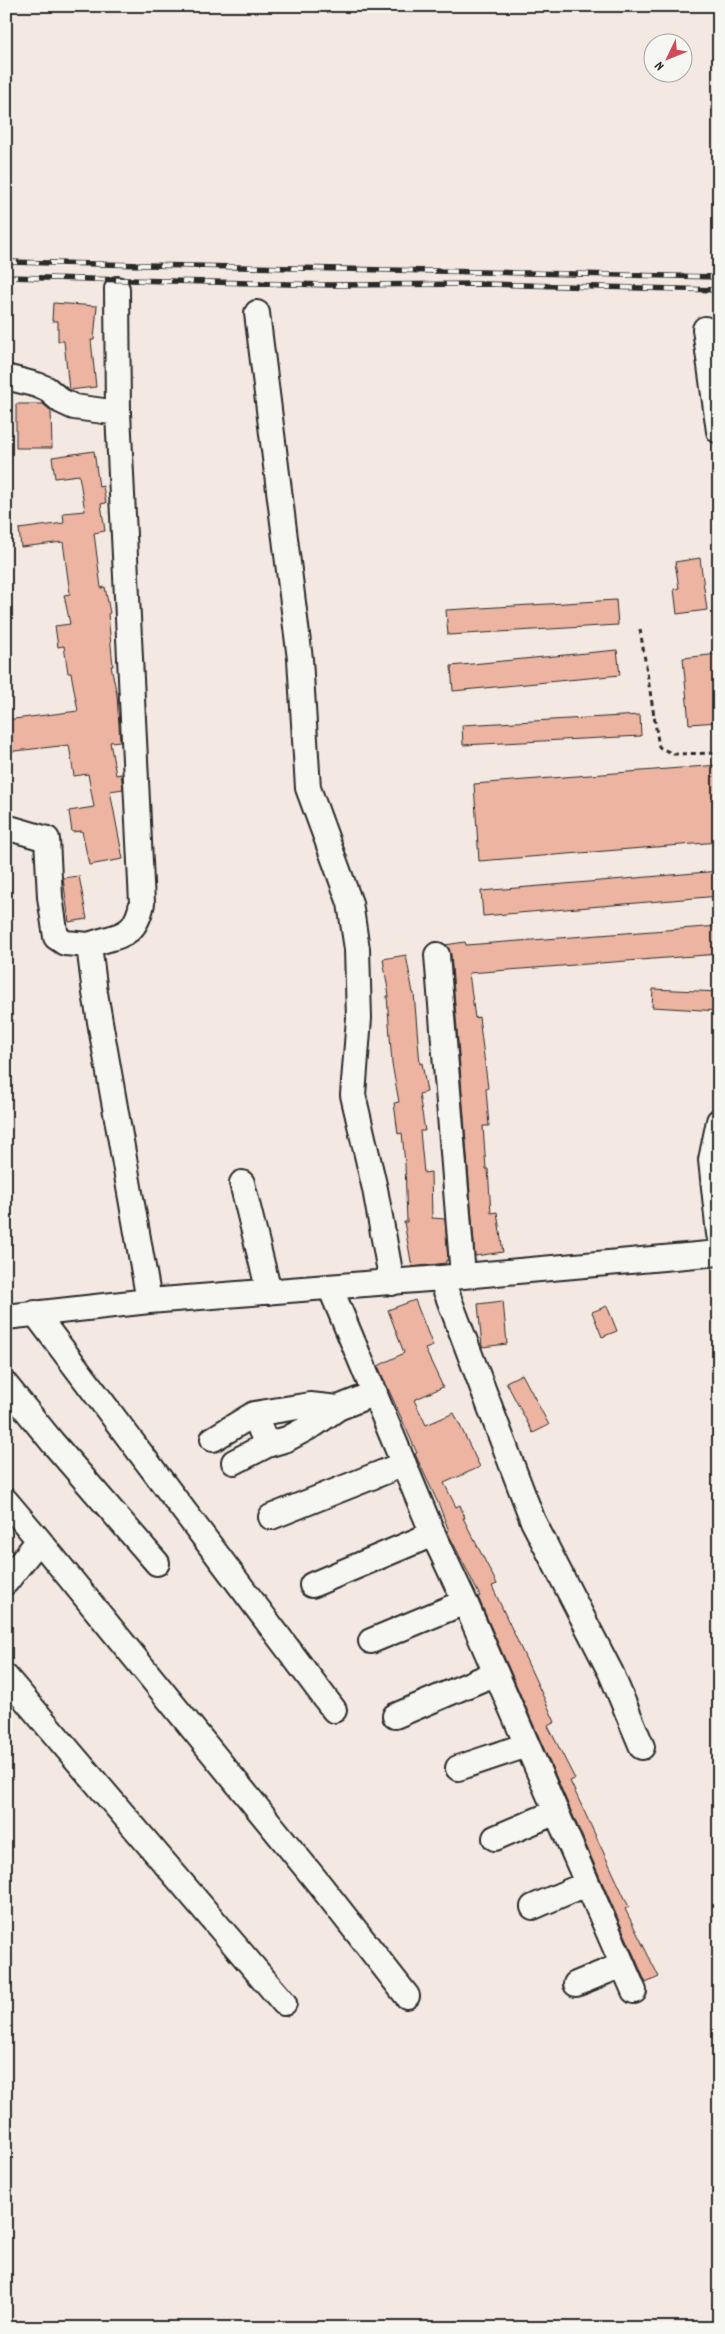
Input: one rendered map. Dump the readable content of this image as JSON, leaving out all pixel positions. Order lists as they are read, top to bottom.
{
  "north": "bottom left"
}
